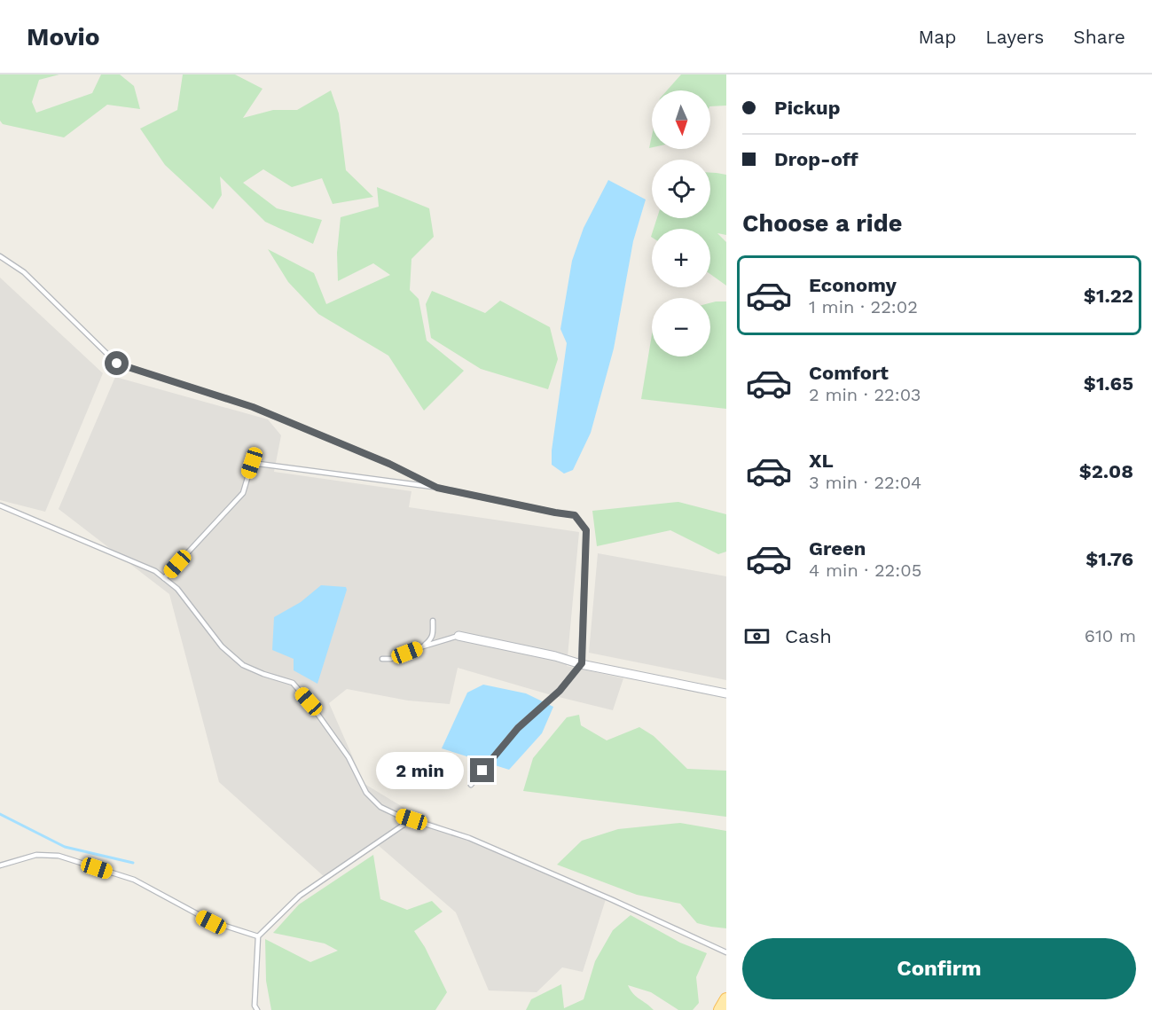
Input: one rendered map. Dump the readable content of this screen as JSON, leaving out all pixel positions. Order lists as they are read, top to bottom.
{
  "north": "bottom",
  "page": {
    "header": "Movio",
    "nav": ["Map", "Layers", "Share"],
    "banner": ["Pickup", "Drop-off"],
    "map_buttons": ["+", "−"],
    "heading": "Choose a ride",
    "list": [
      {
        "name": "Economy",
        "note": "1 min · 22:02",
        "value": "$1.22"
      },
      {
        "name": "Comfort",
        "note": "2 min · 22:03",
        "value": "$1.65"
      },
      {
        "name": "XL",
        "note": "3 min · 22:04",
        "value": "$2.08"
      },
      {
        "name": "Green",
        "note": "4 min · 22:05",
        "value": "$1.76"
      }
    ],
    "pay": ["Cash", "610 m"],
    "bubble": "2 min",
    "buttons": "Confirm"
  }
}
